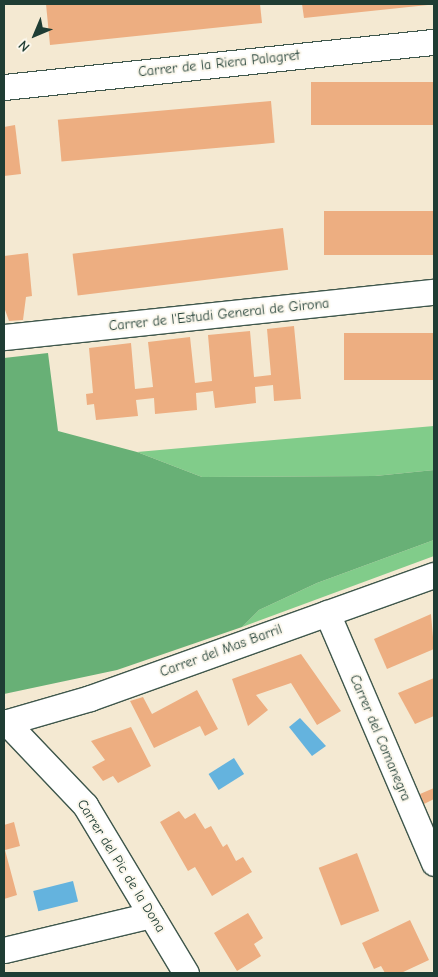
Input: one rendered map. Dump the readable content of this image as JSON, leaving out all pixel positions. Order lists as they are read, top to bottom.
{
  "streets": {
    "street": [
      "Carrer de la Riera Palagret",
      "Carrer de l'Estudi General de Girona",
      "Carrer del Mas Barril",
      "Carrer del Comanegra",
      "Carrer del Pic de la Dona"
    ]
  },
  "crossings": [
    ["Carrer del Mas Barril", "Carrer del Comanegra"],
    ["Carrer del Mas Barril", "Carrer del Pic de la Dona"]
  ],
  "north": "bottom left"
}
